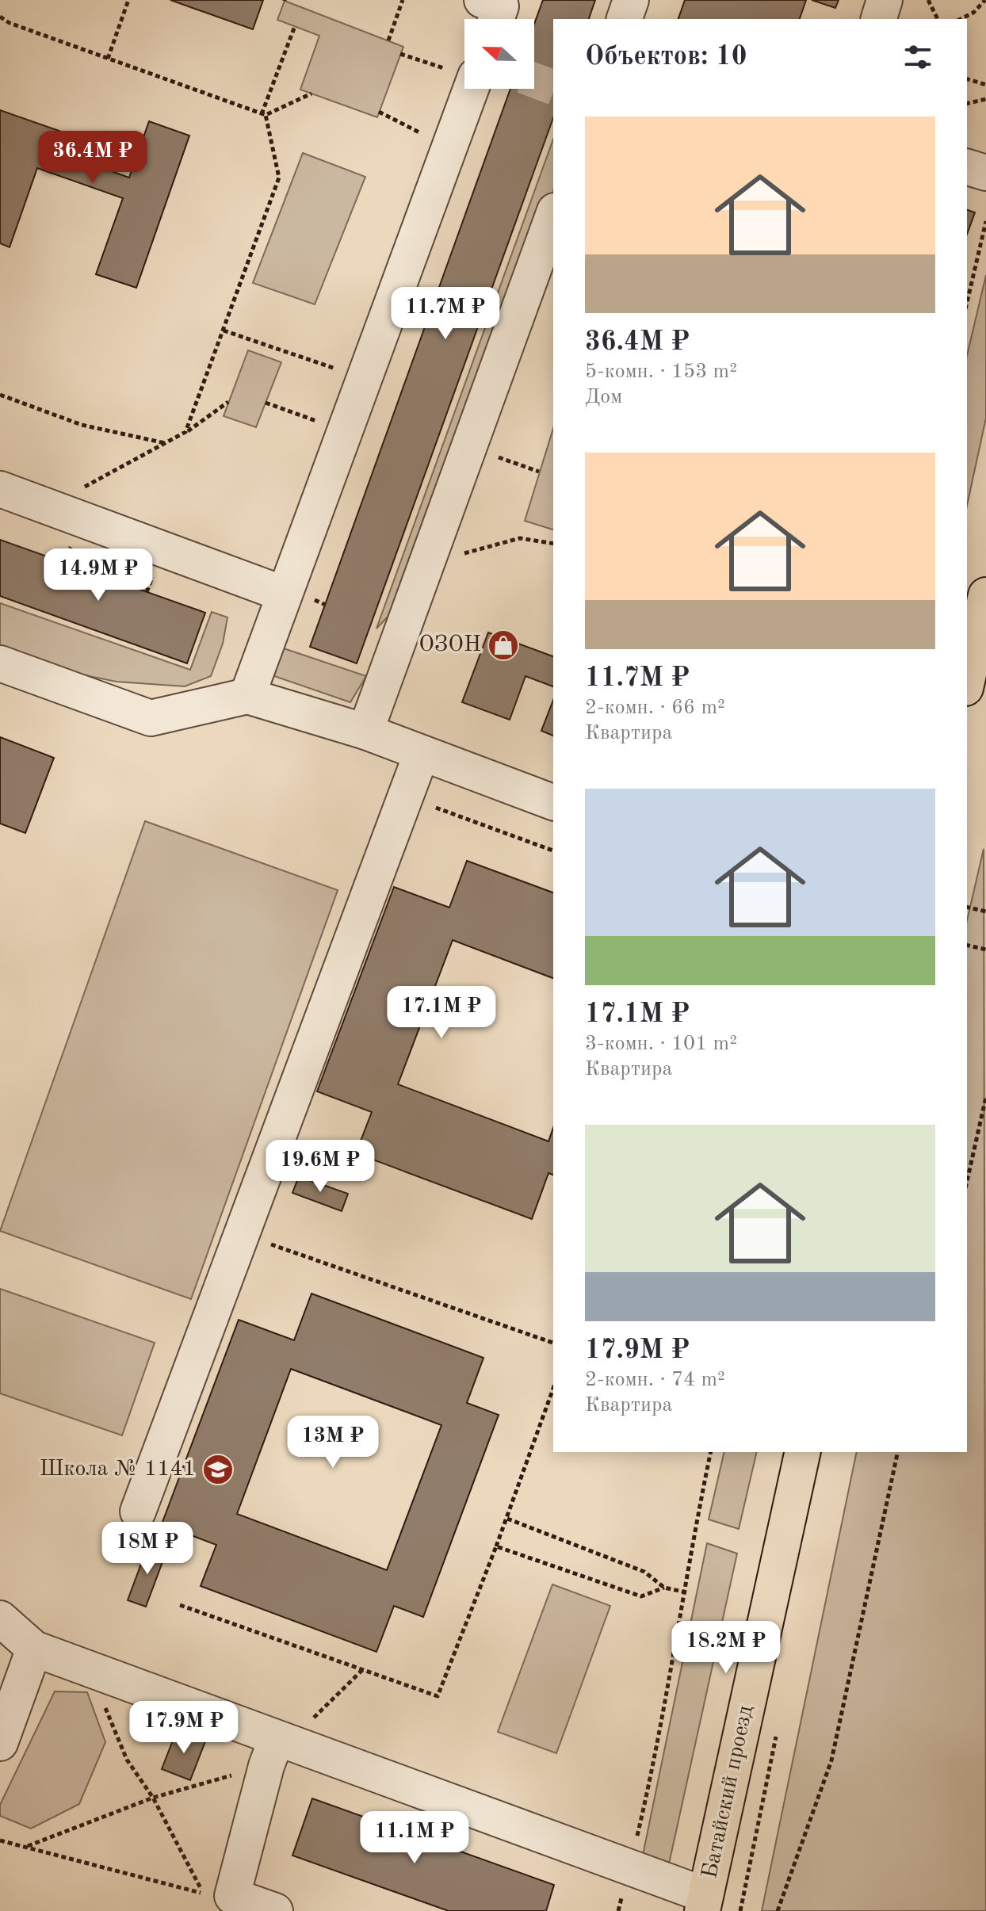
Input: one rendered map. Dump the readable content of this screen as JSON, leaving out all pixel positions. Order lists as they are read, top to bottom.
{
  "streets": {
    "main road": ["Батайский проезд"]
  },
  "places": {
    "shop": ["ОЗОН"],
    "school or university": ["Школа № 1141"]
  },
  "north": "left",
  "page": {
    "heading": "Объектов: 10",
    "list": [
      {
        "name": "36.4M ₽",
        "note": "5-комн. · 153 m² · Дом"
      },
      {
        "name": "11.7M ₽",
        "note": "2-комн. · 66 m² · Квартира"
      },
      {
        "name": "17.1M ₽",
        "note": "3-комн. · 101 m² · Квартира"
      },
      {
        "name": "17.9M ₽",
        "note": "2-комн. · 74 m² · Квартира"
      }
    ],
    "price": [
      "36.4M ₽",
      "11.7M ₽",
      "14.9M ₽",
      "17.1M ₽",
      "19.6M ₽",
      "13M ₽",
      "18M ₽",
      "18.2M ₽",
      "17.9M ₽",
      "11.1M ₽"
    ]
  }
}
